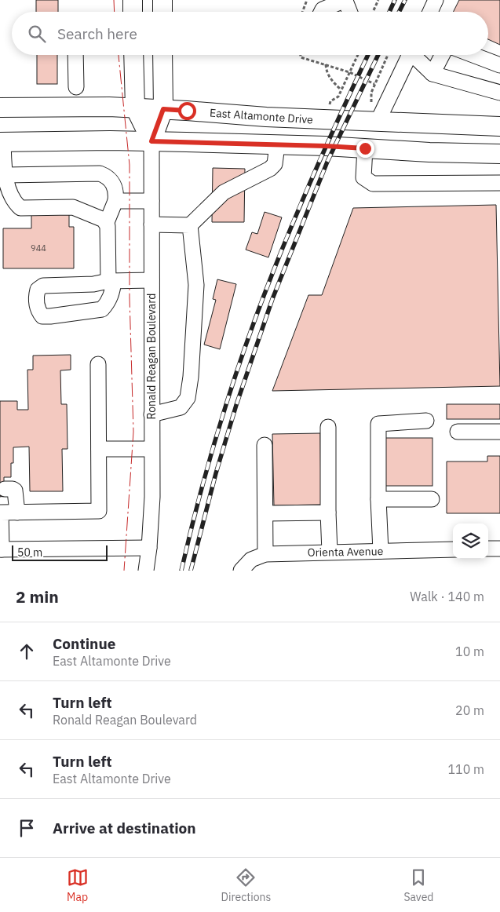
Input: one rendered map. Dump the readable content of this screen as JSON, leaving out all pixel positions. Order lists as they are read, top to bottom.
{
  "streets": {
    "main road": ["East Altamonte Drive", "Ronald Reagan Boulevard"],
    "street": ["Orienta Avenue"]
  },
  "crossings": [
    ["East Altamonte Drive", "Ronald Reagan Boulevard"]
  ],
  "house_numbers": ["944"],
  "scale_bar": "50 m",
  "page": {
    "search": "Search here",
    "scale": "50 m",
    "heading": ["2 min", "Walk · 140 m"],
    "list": [
      ["Continue", "East Altamonte Drive", "10 m"],
      ["Turn left", "Ronald Reagan Boulevard", "20 m"],
      ["Turn left", "East Altamonte Drive", "110 m"],
      "Arrive at destination"
    ],
    "nav": ["Map", "Directions", "Saved"]
  }
}
